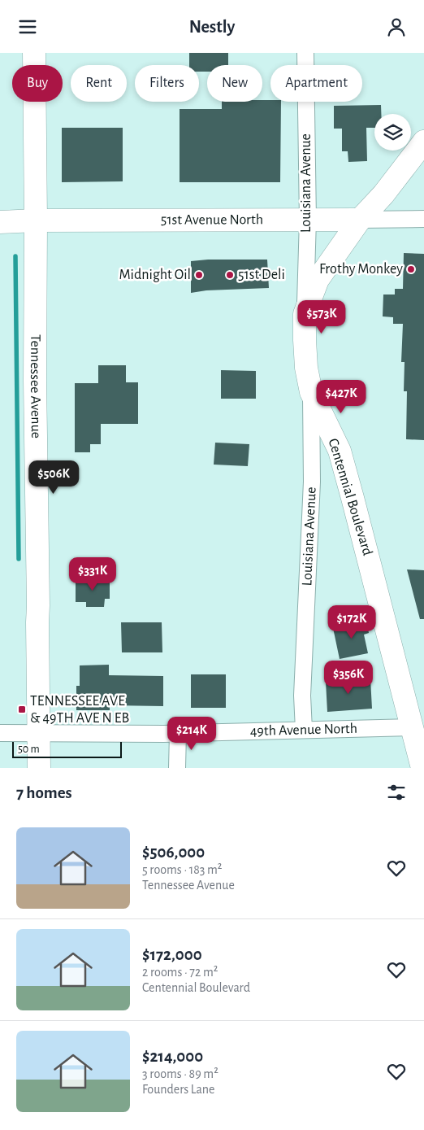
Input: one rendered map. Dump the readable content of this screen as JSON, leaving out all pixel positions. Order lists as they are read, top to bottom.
{
  "streets": {
    "main road": ["51st Avenue North", "Tennessee Avenue", "Centennial Boulevard"],
    "street": ["Louisiana Avenue", "49th Avenue North"]
  },
  "crossings": [
    ["Louisiana Avenue", "51st Avenue North"],
    ["Louisiana Avenue", "Centennial Boulevard"],
    ["Louisiana Avenue", "49th Avenue North"],
    ["51st Avenue North", "Tennessee Avenue"],
    ["51st Avenue North", "Centennial Boulevard"],
    ["Tennessee Avenue", "49th Avenue North"],
    ["Centennial Boulevard", "49th Avenue North"]
  ],
  "places": {
    "other": ["Frothy Monkey", "Midnight Oil", "51st Deli"],
    "transit": ["TENNESSEE AVE & 49TH AVE N EB"]
  },
  "scale_bar": "50 m",
  "page": {
    "header": "Nestly",
    "chip": [
      "Buy",
      "Rent",
      "Filters",
      "New",
      "Apartment"
    ],
    "price": [
      "$573K",
      "$427K",
      "$506K",
      "$331K",
      "$172K",
      "$356K",
      "$214K"
    ],
    "scale": "50 m",
    "heading": "7 homes",
    "list": [
      {
        "name": "$506,000",
        "note": "5 rooms · 183 m² · Tennessee Avenue"
      },
      {
        "name": "$172,000",
        "note": "2 rooms · 72 m² · Centennial Boulevard"
      },
      {
        "name": "$214,000",
        "note": "3 rooms · 89 m² · Founders Lane"
      }
    ]
  }
}
